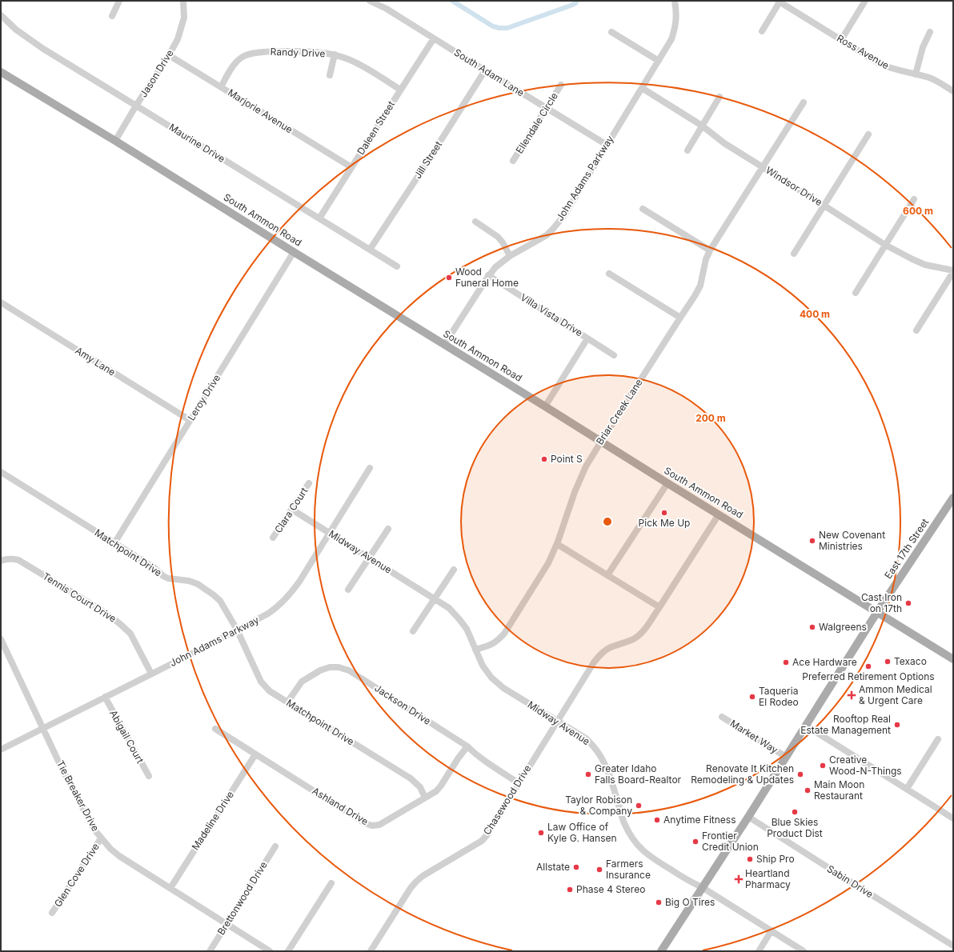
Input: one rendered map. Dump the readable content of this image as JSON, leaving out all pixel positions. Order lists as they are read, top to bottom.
{
  "streets": {
    "main road": ["South Ammon Road", "East 17th Street"],
    "street": [
      "Ross Avenue",
      "Randy Drive",
      "South Adam Lane",
      "Jason Drive",
      "Marjorie Avenue",
      "Ellendale Circle",
      "Daleen Street",
      "Maurine Drive",
      "Jill Street",
      "John Adams Parkway",
      "Windsor Drive",
      "Villa Vista Drive",
      "Amy Lane",
      "Leroy Drive",
      "Briar Creek Lane",
      "Clara Court",
      "Midway Avenue",
      "Matchpoint Drive",
      "Tennis Court Drive",
      "Jackson Drive",
      "Abigail Court",
      "Market Way",
      "Tie Breaker Drive",
      "Chasewood Drive",
      "Ashland Drive",
      "Madeline Drive",
      "Glen Cove Drive",
      "Sabin Drive",
      "Brettonwood Drive"
    ]
  },
  "crossings": [
    ["Randy Drive", "Marjorie Avenue"],
    ["Randy Drive", "Daleen Street"],
    ["South Adam Lane", "Ellendale Circle"],
    ["South Adam Lane", "Daleen Street"],
    ["South Adam Lane", "Jill Street"],
    ["South Adam Lane", "John Adams Parkway"],
    ["Jason Drive", "Marjorie Avenue"],
    ["Jason Drive", "Maurine Drive"],
    ["Jason Drive", "South Ammon Road"],
    ["Marjorie Avenue", "Daleen Street"],
    ["Daleen Street", "Maurine Drive"],
    ["Maurine Drive", "Jill Street"],
    ["John Adams Parkway", "Windsor Drive"],
    ["John Adams Parkway", "South Ammon Road"],
    ["John Adams Parkway", "Villa Vista Drive"],
    ["John Adams Parkway", "Midway Avenue"],
    ["John Adams Parkway", "Matchpoint Drive"],
    ["John Adams Parkway", "Tennis Court Drive"],
    ["John Adams Parkway", "Abigail Court"],
    ["John Adams Parkway", "Tie Breaker Drive"],
    ["Windsor Drive", "Briar Creek Lane"],
    ["South Ammon Road", "Leroy Drive"],
    ["South Ammon Road", "Briar Creek Lane"],
    ["South Ammon Road", "East 17th Street"],
    ["South Ammon Road", "Chasewood Drive"],
    ["Amy Lane", "Leroy Drive"],
    ["Leroy Drive", "Matchpoint Drive"],
    ["Briar Creek Lane", "Midway Avenue"],
    ["Clara Court", "Midway Avenue"],
    ["East 17th Street", "Midway Avenue"],
    ["East 17th Street", "Market Way"],
    ["East 17th Street", "Sabin Drive"],
    ["Midway Avenue", "Chasewood Drive"],
    ["Matchpoint Drive", "Jackson Drive"],
    ["Matchpoint Drive", "Ashland Drive"],
    ["Jackson Drive", "Chasewood Drive"],
    ["Jackson Drive", "Ashland Drive"],
    ["Tie Breaker Drive", "Madeline Drive"],
    ["Tie Breaker Drive", "Glen Cove Drive"],
    ["Tie Breaker Drive", "Brettonwood Drive"],
    ["Ashland Drive", "Madeline Drive"]
  ],
  "places": {
    "other": [
      "Wood Funeral Home",
      "Point S",
      "Pick Me Up",
      "New Covenant Ministries",
      "Cast Iron on 17th",
      "Walgreens",
      "Texaco",
      "Ace Hardware",
      "Preferred Retirement Options",
      "Taqueria El Rodeo",
      "Rooftop Real Estate Management",
      "Creative Wood-N-Things",
      "Greater Idaho Falls Board-Realtor",
      "Renovate It Kitchen Remodeling & Updates",
      "Main Moon Restaurant",
      "Taylor Robison & Company",
      "Blue Skies Product Dist",
      "Anytime Fitness",
      "Law Office of Kyle G. Hansen",
      "Frontier Credit Union",
      "Ship Pro",
      "Allstate",
      "Farmers Insurance",
      "Phase 4 Stereo",
      "Big O Tires"
    ],
    "health": ["Ammon Medical & Urgent Care", "Heartland Pharmacy"]
  },
  "rings": ["600 m", "400 m", "200 m"]
}
